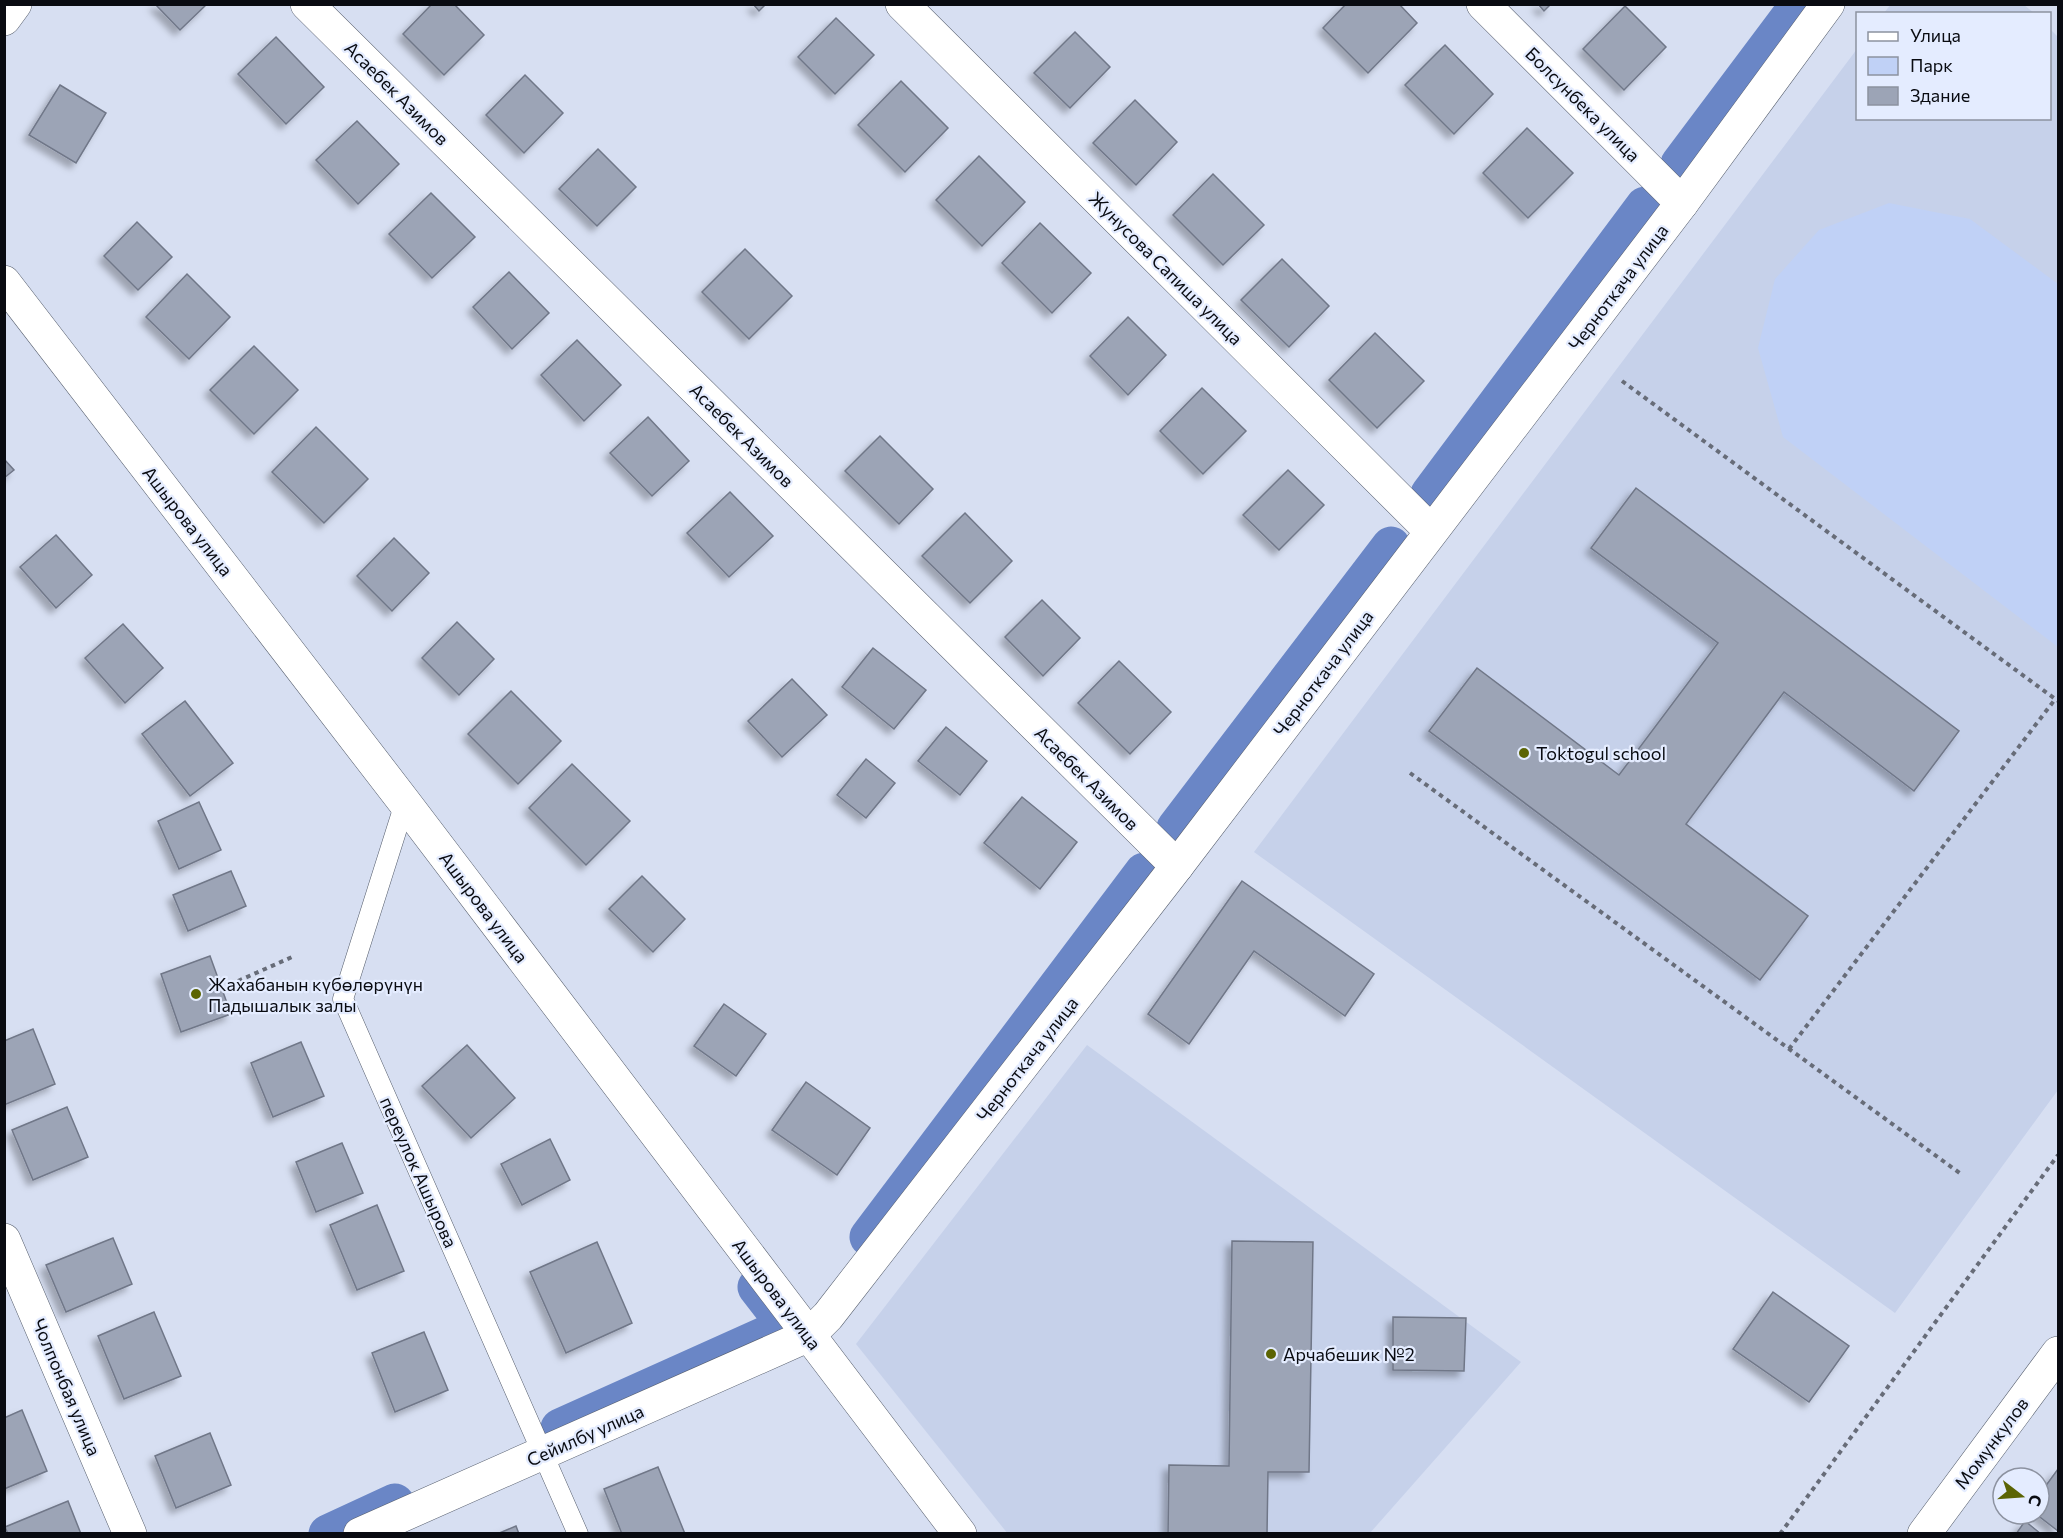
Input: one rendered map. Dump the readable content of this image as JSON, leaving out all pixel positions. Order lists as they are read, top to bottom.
{
  "streets": {
    "street": [
      "Асаебек Азимов",
      "Болсунбека улица",
      "Жунусова Сапиша улица",
      "Черноткача улица",
      "Ашырова улица",
      "Чолпонбая улица",
      "Сейилбу улица",
      "Момункулов"
    ],
    "lane": ["переулок Ашырова"]
  },
  "crossings": [
    ["Асаебек Азимов", "Черноткача улица"],
    ["Болсунбека улица", "Черноткача улица"],
    ["Жунусова Сапиша улица", "Черноткача улица"],
    ["Черноткача улица", "Ашырова улица"],
    ["Черноткача улица", "Сейилбу улица"],
    ["Ашырова улица", "переулок Ашырова"],
    ["Ашырова улица", "Сейилбу улица"],
    ["переулок Ашырова", "Сейилбу улица"]
  ],
  "places": ["Toktogul school", "Жахабанын күбөлөрүнүн Падышалык залы", "Арчабешик №2"],
  "legend": ["Улица", "Парк", "Здание"],
  "north": "right"
}
